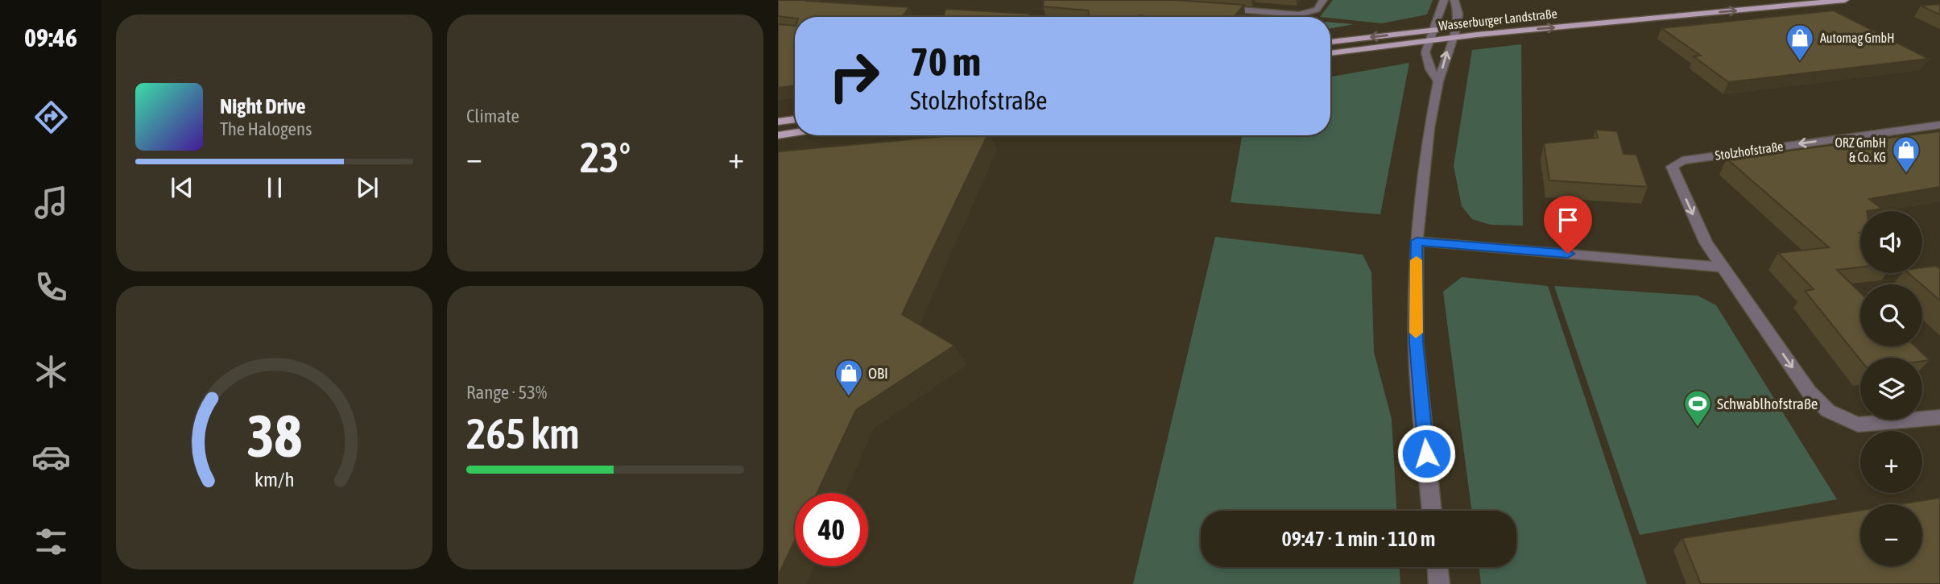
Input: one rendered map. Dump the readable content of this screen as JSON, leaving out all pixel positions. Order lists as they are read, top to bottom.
{
  "streets": {
    "main road": ["Wasserburger Landstraße"],
    "street": ["Stolzhofstraße"]
  },
  "places": {
    "shop": ["Automag GmbH", "ORZ GmbH & Co. KG", "OBI"],
    "sports": ["Schwablhofstraße"]
  },
  "page": {
    "tabs": "09:46",
    "tile": [
      "Climate",
      ["Range · 53%", "265 km"]
    ],
    "turn": ["70 m", "Stolzhofstraße"],
    "song": ["Night Drive", "The Halogens"],
    "heat": ["−", "23°", "+"],
    "map_buttons": ["+", "−"],
    "limit": "40",
    "trip": "09:47 · 1 min · 110 m",
    "gauge": ["38", "km/h"]
  }
}
